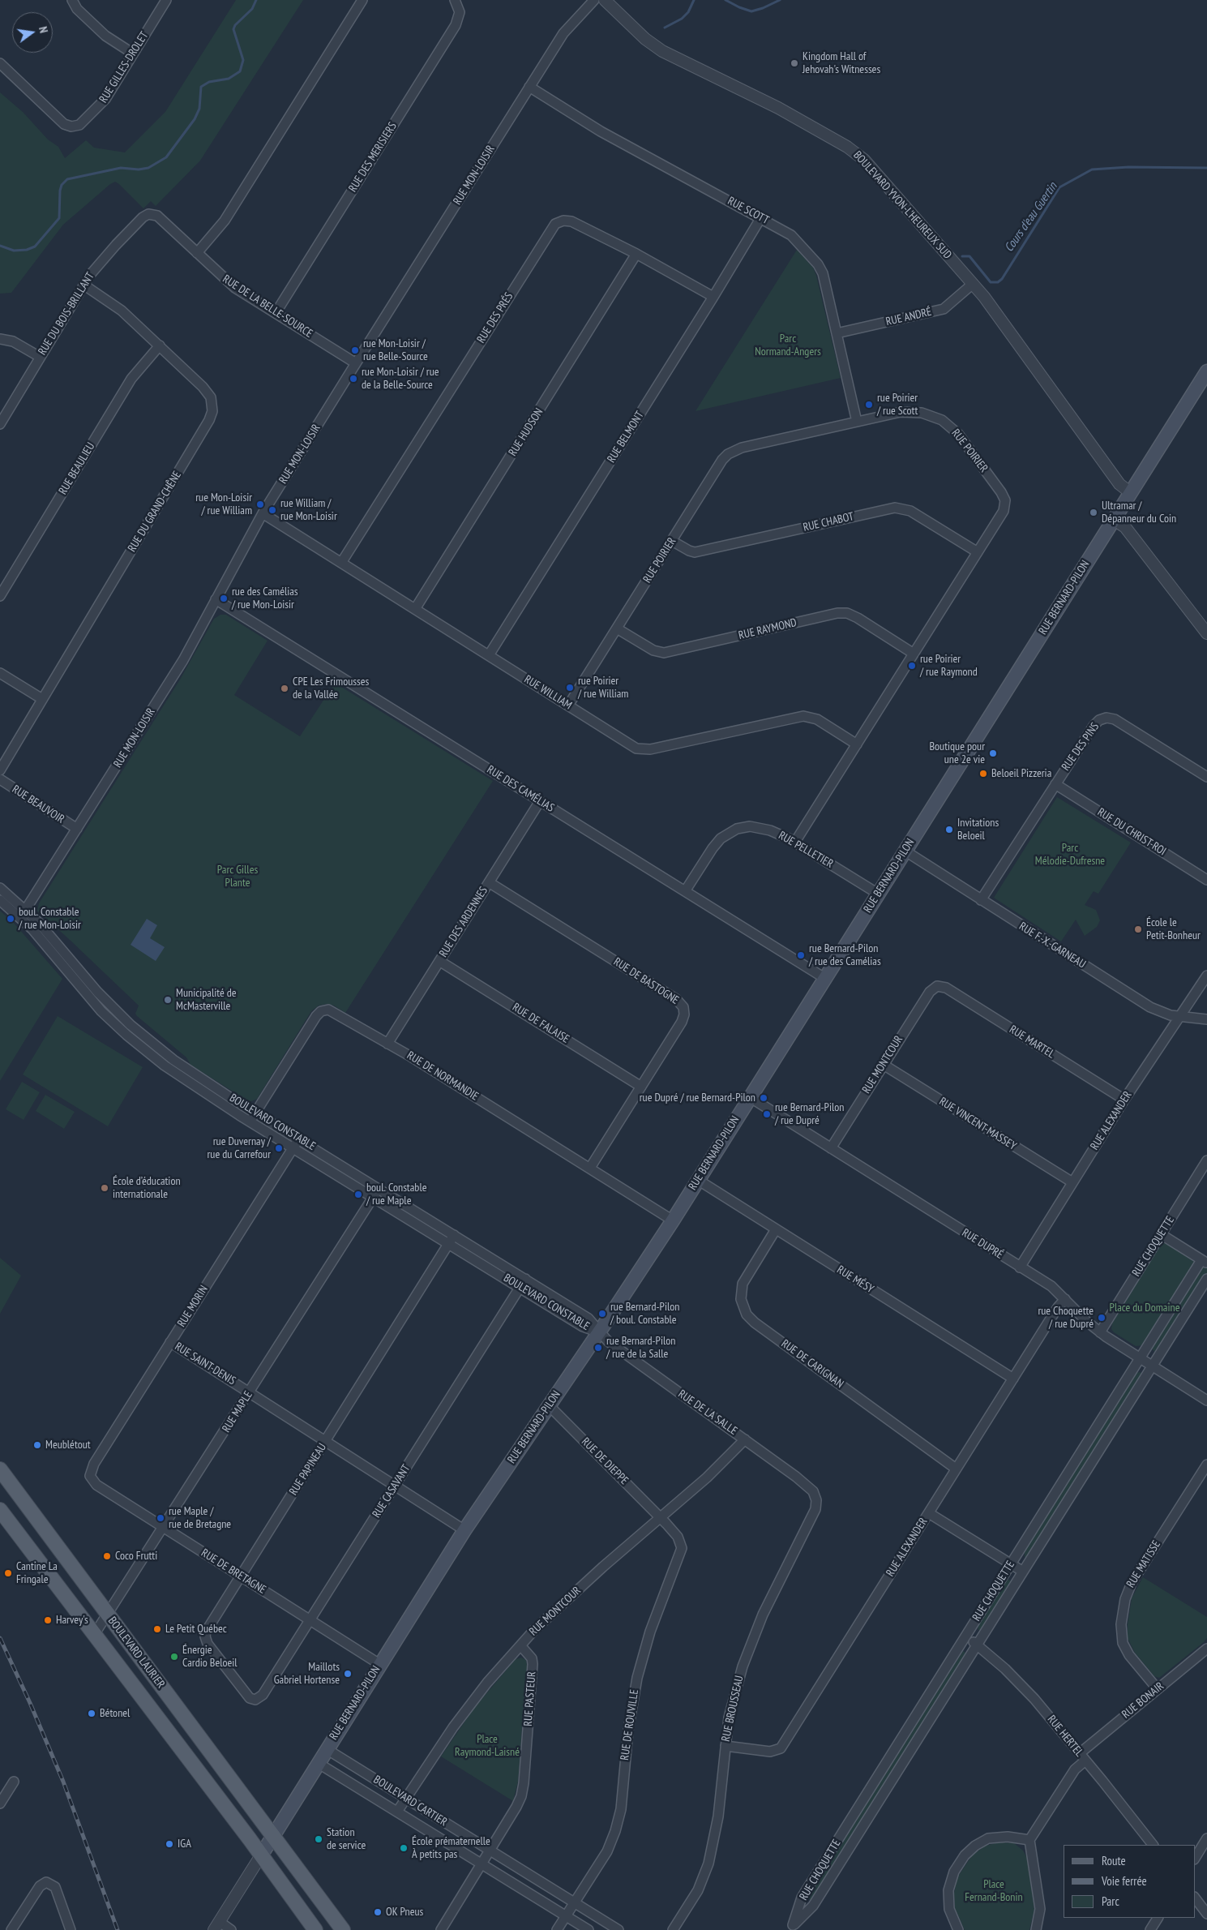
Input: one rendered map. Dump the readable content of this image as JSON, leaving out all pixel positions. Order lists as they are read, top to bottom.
{
  "streets": {
    "main road": ["RUE BERNARD-PILON", "BOULEVARD LAURIER"],
    "street": [
      "RUE GILLES-DROLET",
      "RUE DES MERISIERS",
      "RUE MON-LOISIR",
      "BOULEVARD YVON-L'HEUREUX SUD",
      "RUE SCOTT",
      "RUE DE LA BELLE-SOURCE",
      "RUE DU BOIS-BRILLANT",
      "RUE ANDRÉ",
      "RUE DES PRÉS",
      "RUE HUDSON",
      "RUE BELMONT",
      "RUE POIRIER",
      "RUE BEAULIEU",
      "RUE DU GRAND-CHÊNE",
      "RUE CHABOT",
      "RUE RAYMOND",
      "RUE WILLIAM",
      "RUE DES PINS",
      "RUE DES CAMÉLIAS",
      "RUE BEAUVOIR",
      "RUE DU CHRIST-ROI",
      "RUE PELLETIER",
      "RUE DES ARDENNES",
      "RUE F.-X.-GARNEAU",
      "RUE DE BASTOGNE",
      "RUE DE FALAISE",
      "RUE MARTEL",
      "RUE MONTCOUR",
      "RUE DE NORMANDIE",
      "RUE ALEXANDER",
      "BOULEVARD CONSTABLE",
      "RUE VINCENT-MASSEY",
      "RUE DUPRÉ",
      "RUE CHOQUETTE",
      "RUE MÉSY",
      "RUE MORIN",
      "RUE SAINT-DENIS",
      "RUE DE CARIGNAN",
      "RUE MAPLE",
      "RUE DE LA SALLE",
      "RUE DE DIEPPE",
      "RUE PAPINEAU",
      "RUE CASAVANT",
      "RUE MATISSE",
      "RUE DE BRETAGNE",
      "RUE PASTEUR",
      "RUE BONAIR",
      "RUE BROUSSEAU",
      "RUE DE ROUVILLE",
      "RUE HERTEL",
      "BOULEVARD CARTIER"
    ]
  },
  "crossings": [
    ["RUE DES MERISIERS", "RUE DE LA BELLE-SOURCE"],
    ["RUE MON-LOISIR", "RUE SCOTT"],
    ["RUE MON-LOISIR", "RUE DE LA BELLE-SOURCE"],
    ["RUE MON-LOISIR", "RUE WILLIAM"],
    ["RUE MON-LOISIR", "RUE DES CAMÉLIAS"],
    ["RUE MON-LOISIR", "RUE BEAUVOIR"],
    ["RUE MON-LOISIR", "BOULEVARD CONSTABLE"],
    ["BOULEVARD YVON-L'HEUREUX SUD", "RUE ANDRÉ"],
    ["BOULEVARD YVON-L'HEUREUX SUD", "RUE BERNARD-PILON"],
    ["RUE SCOTT", "RUE ANDRÉ"],
    ["RUE SCOTT", "RUE BELMONT"],
    ["RUE SCOTT", "RUE POIRIER"],
    ["RUE DE LA BELLE-SOURCE", "RUE DU BOIS-BRILLANT"],
    ["RUE DU BOIS-BRILLANT", "RUE DU GRAND-CHÊNE"],
    ["RUE DES PRÉS", "RUE HUDSON"],
    ["RUE DES PRÉS", "RUE BELMONT"],
    ["RUE DES PRÉS", "RUE WILLIAM"],
    ["RUE HUDSON", "RUE WILLIAM"],
    ["RUE BELMONT", "RUE WILLIAM"],
    ["RUE POIRIER", "RUE CHABOT"],
    ["RUE POIRIER", "RUE RAYMOND"],
    ["RUE POIRIER", "RUE WILLIAM"],
    ["RUE POIRIER", "RUE PELLETIER"],
    ["RUE BEAULIEU", "RUE DU GRAND-CHÊNE"],
    ["RUE BERNARD-PILON", "RUE DES CAMÉLIAS"],
    ["RUE BERNARD-PILON", "RUE PELLETIER"],
    ["RUE BERNARD-PILON", "RUE F.-X.-GARNEAU"],
    ["RUE BERNARD-PILON", "RUE DE NORMANDIE"],
    ["RUE BERNARD-PILON", "BOULEVARD CONSTABLE"],
    ["RUE BERNARD-PILON", "RUE DUPRÉ"],
    ["RUE BERNARD-PILON", "RUE MÉSY"],
    ["RUE BERNARD-PILON", "RUE SAINT-DENIS"],
    ["RUE BERNARD-PILON", "RUE DE LA SALLE"],
    ["RUE BERNARD-PILON", "RUE DE DIEPPE"],
    ["RUE BERNARD-PILON", "RUE DE BRETAGNE"],
    ["RUE BERNARD-PILON", "BOULEVARD LAURIER"],
    ["RUE BERNARD-PILON", "BOULEVARD CARTIER"],
    ["RUE DES PINS", "RUE DU CHRIST-ROI"],
    ["RUE DES PINS", "RUE F.-X.-GARNEAU"],
    ["RUE DES CAMÉLIAS", "RUE PELLETIER"],
    ["RUE DES CAMÉLIAS", "RUE DES ARDENNES"],
    ["RUE DES ARDENNES", "RUE DE BASTOGNE"],
    ["RUE DES ARDENNES", "RUE DE FALAISE"],
    ["RUE DES ARDENNES", "RUE DE NORMANDIE"],
    ["RUE F.-X.-GARNEAU", "RUE ALEXANDER"],
    ["RUE DE BASTOGNE", "RUE DE FALAISE"],
    ["RUE DE BASTOGNE", "RUE DE NORMANDIE"],
    ["RUE MARTEL", "RUE MONTCOUR"],
    ["RUE MARTEL", "RUE ALEXANDER"],
    ["RUE MONTCOUR", "RUE VINCENT-MASSEY"],
    ["RUE MONTCOUR", "RUE DUPRÉ"],
    ["RUE MONTCOUR", "RUE DE LA SALLE"],
    ["RUE MONTCOUR", "RUE DE DIEPPE"],
    ["RUE MONTCOUR", "RUE PASTEUR"],
    ["RUE MONTCOUR", "RUE DE ROUVILLE"],
    ["RUE MONTCOUR", "BOULEVARD CARTIER"],
    ["RUE DE NORMANDIE", "BOULEVARD CONSTABLE"],
    ["RUE ALEXANDER", "RUE VINCENT-MASSEY"],
    ["RUE ALEXANDER", "RUE DUPRÉ"],
    ["RUE ALEXANDER", "RUE MÉSY"],
    ["RUE ALEXANDER", "RUE DE CARIGNAN"],
    ["RUE ALEXANDER", "RUE BROUSSEAU"],
    ["BOULEVARD CONSTABLE", "RUE MORIN"],
    ["BOULEVARD CONSTABLE", "RUE MAPLE"],
    ["BOULEVARD CONSTABLE", "RUE DE LA SALLE"],
    ["BOULEVARD CONSTABLE", "RUE PAPINEAU"],
    ["BOULEVARD CONSTABLE", "RUE CASAVANT"],
    ["RUE DUPRÉ", "RUE CHOQUETTE"],
    ["RUE CHOQUETTE", "RUE HERTEL"],
    ["RUE MÉSY", "RUE DE CARIGNAN"],
    ["RUE MORIN", "RUE SAINT-DENIS"],
    ["RUE MORIN", "RUE DE BRETAGNE"],
    ["RUE SAINT-DENIS", "RUE MAPLE"],
    ["RUE SAINT-DENIS", "RUE PAPINEAU"],
    ["RUE SAINT-DENIS", "RUE CASAVANT"],
    ["RUE MAPLE", "RUE DE BRETAGNE"],
    ["RUE MAPLE", "BOULEVARD LAURIER"],
    ["RUE DE LA SALLE", "RUE BROUSSEAU"],
    ["RUE DE DIEPPE", "RUE DE ROUVILLE"],
    ["RUE PAPINEAU", "RUE CASAVANT"],
    ["RUE PAPINEAU", "RUE DE BRETAGNE"],
    ["RUE CASAVANT", "RUE DE BRETAGNE"],
    ["RUE MATISSE", "RUE BONAIR"],
    ["RUE PASTEUR", "BOULEVARD CARTIER"],
    ["RUE BONAIR", "RUE HERTEL"],
    ["RUE DE ROUVILLE", "BOULEVARD CARTIER"]
  ],
  "water": ["Cours d'eau Guertin"],
  "parks": [
    "Parc Normand-Angers",
    "Parc Mélodie-Dufresne",
    "Parc Gilles Plante",
    "Place du Domaine",
    "Place Raymond-Laisné",
    "Place Fernand-Bonin"
  ],
  "places": [
    "Kingdom Hall of Jehovah's Witnesses",
    "rue Mon-Loisir / rue Belle-Source",
    "rue Mon-Loisir / rue de la Belle-Source",
    "rue Poirier / rue Scott",
    "rue Mon-Loisir / rue William",
    "rue William / rue Mon-Loisir",
    "Ultramar / Dépanneur du Coin",
    "rue des Camélias / rue Mon-Loisir",
    "rue Poirier / rue Raymond",
    "rue Poirier / rue William",
    "CPE Les Frimousses de la Vallée",
    "Boutique pour une 2e vie",
    "Beloeil Pizzeria",
    "Invitations Beloeil",
    "boul. Constable / rue Mon-Loisir",
    "École le Petit-Bonheur",
    "rue Bernard-Pilon / rue des Camélias",
    "Municipalité de McMasterville",
    "rue Dupré / rue Bernard-Pilon",
    "rue Bernard-Pilon / rue Dupré",
    "rue Duvernay / rue du Carrefour",
    "École d’éducation internationale",
    "boul. Constable / rue Maple",
    "rue Bernard-Pilon / boul. Constable",
    "rue Choquette / rue Dupré",
    "rue Bernard-Pilon / rue de la Salle",
    "Meublétout",
    "rue Maple / rue de Bretagne",
    "Coco Frutti",
    "Cantine La Fringale",
    "Harvey's",
    "Le Petit Québec",
    "Énergie Cardio Beloeil",
    "Maillots Gabriel Hortense",
    "Bétonel",
    "Station de service",
    "IGA",
    "École prématernelle À petits pas",
    "OK Pneus"
  ],
  "legend": ["Route", "Voie ferrée", "Parc"],
  "north": "right"
}
